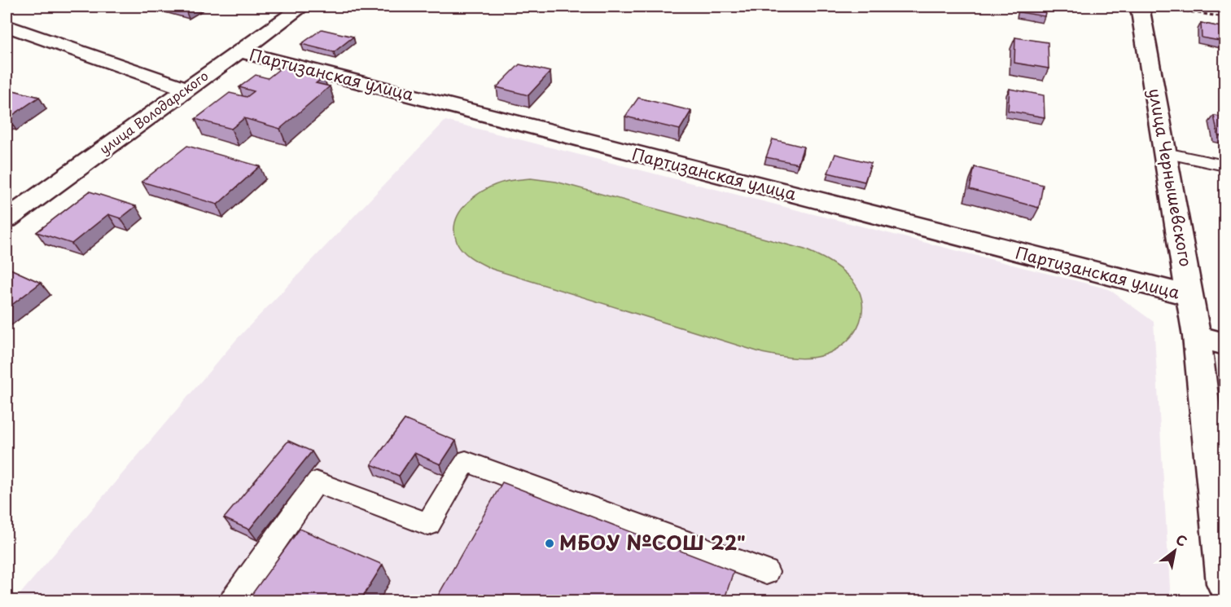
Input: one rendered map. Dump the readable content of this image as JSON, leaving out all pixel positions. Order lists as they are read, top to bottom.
{
  "streets": {
    "street": ["Партизанская улица", "улица Володарского", "улица Чернышевского"]
  },
  "crossings": [
    ["Партизанская улица", "улица Володарского"],
    ["Партизанская улица", "улица Чернышевского"]
  ],
  "places": ["МБОУ №СОШ 22\""],
  "north": "top right"
}
